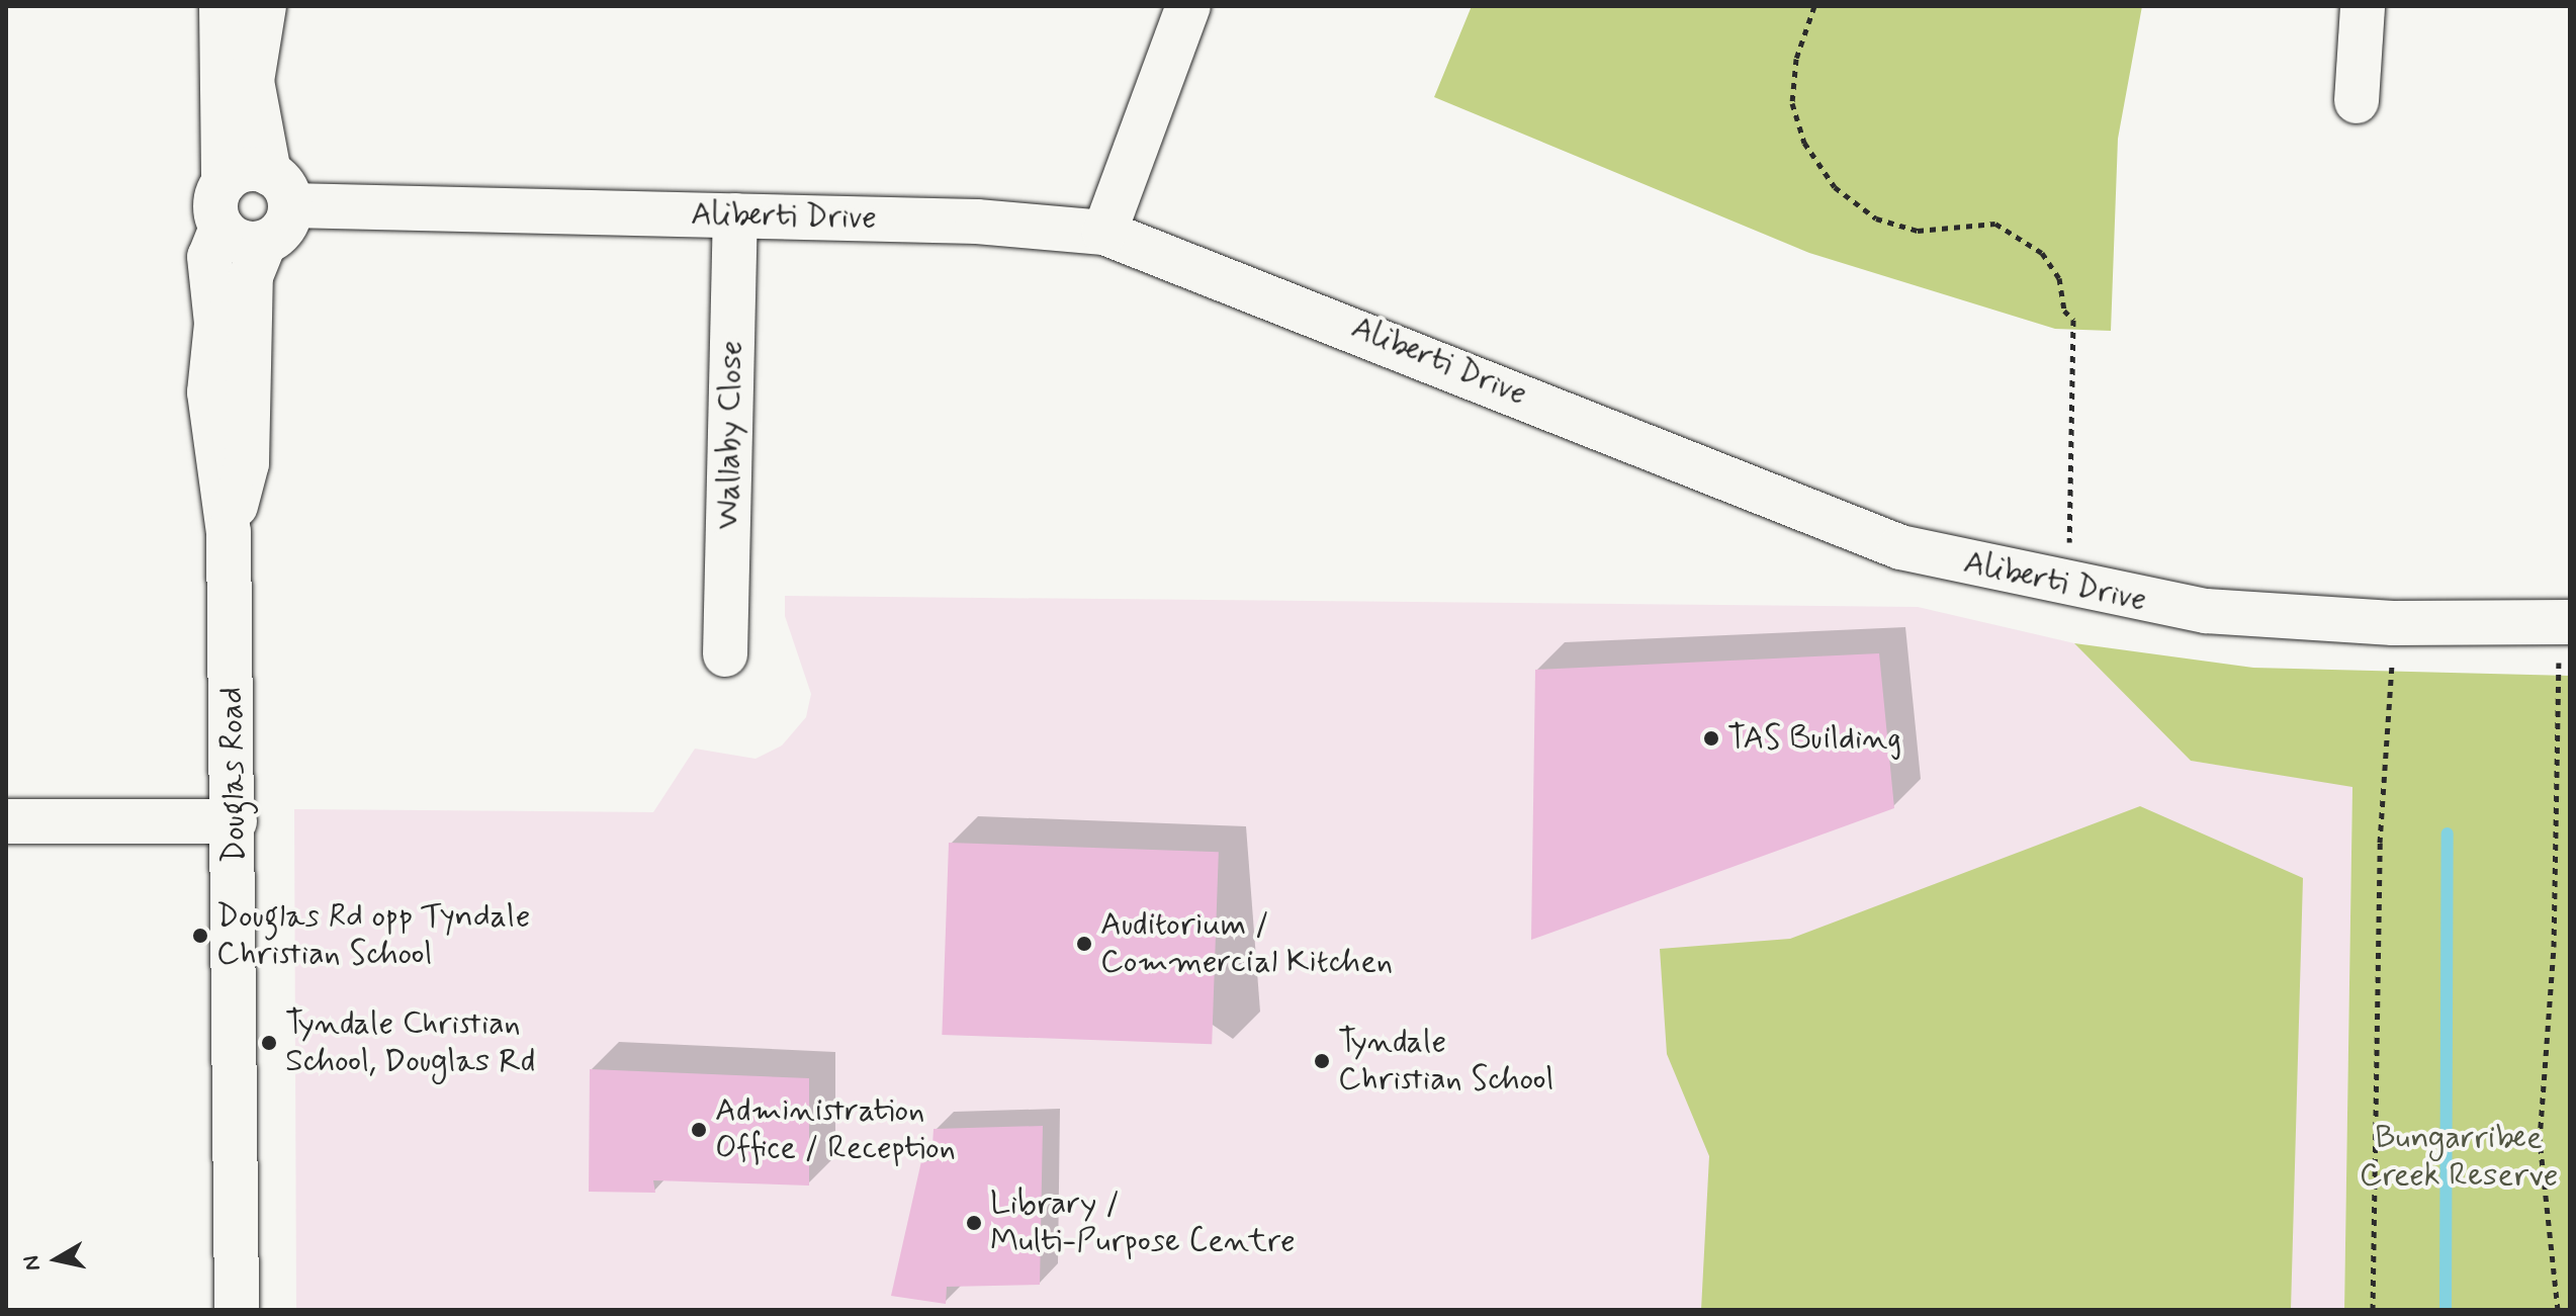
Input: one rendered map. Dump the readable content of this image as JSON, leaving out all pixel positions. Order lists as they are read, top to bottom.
{
  "streets": {
    "street": ["Aliberti Drive", "Wallaby Close", "Douglas Road"]
  },
  "crossings": [
    ["Aliberti Drive", "Wallaby Close"],
    ["Aliberti Drive", "Douglas Road"]
  ],
  "parks": ["Bungarribee Creek Reserve"],
  "places": [
    "TAS Building",
    "Douglas Rd opp Tyndale Christian School",
    "Auditorium / Commercial Kitchen",
    "Tyndale Christian School, Douglas Rd",
    "Tyndale Christian School",
    "Administration Office / Reception",
    "Library / Multi-Purpose Centre"
  ],
  "north": "left"
}
